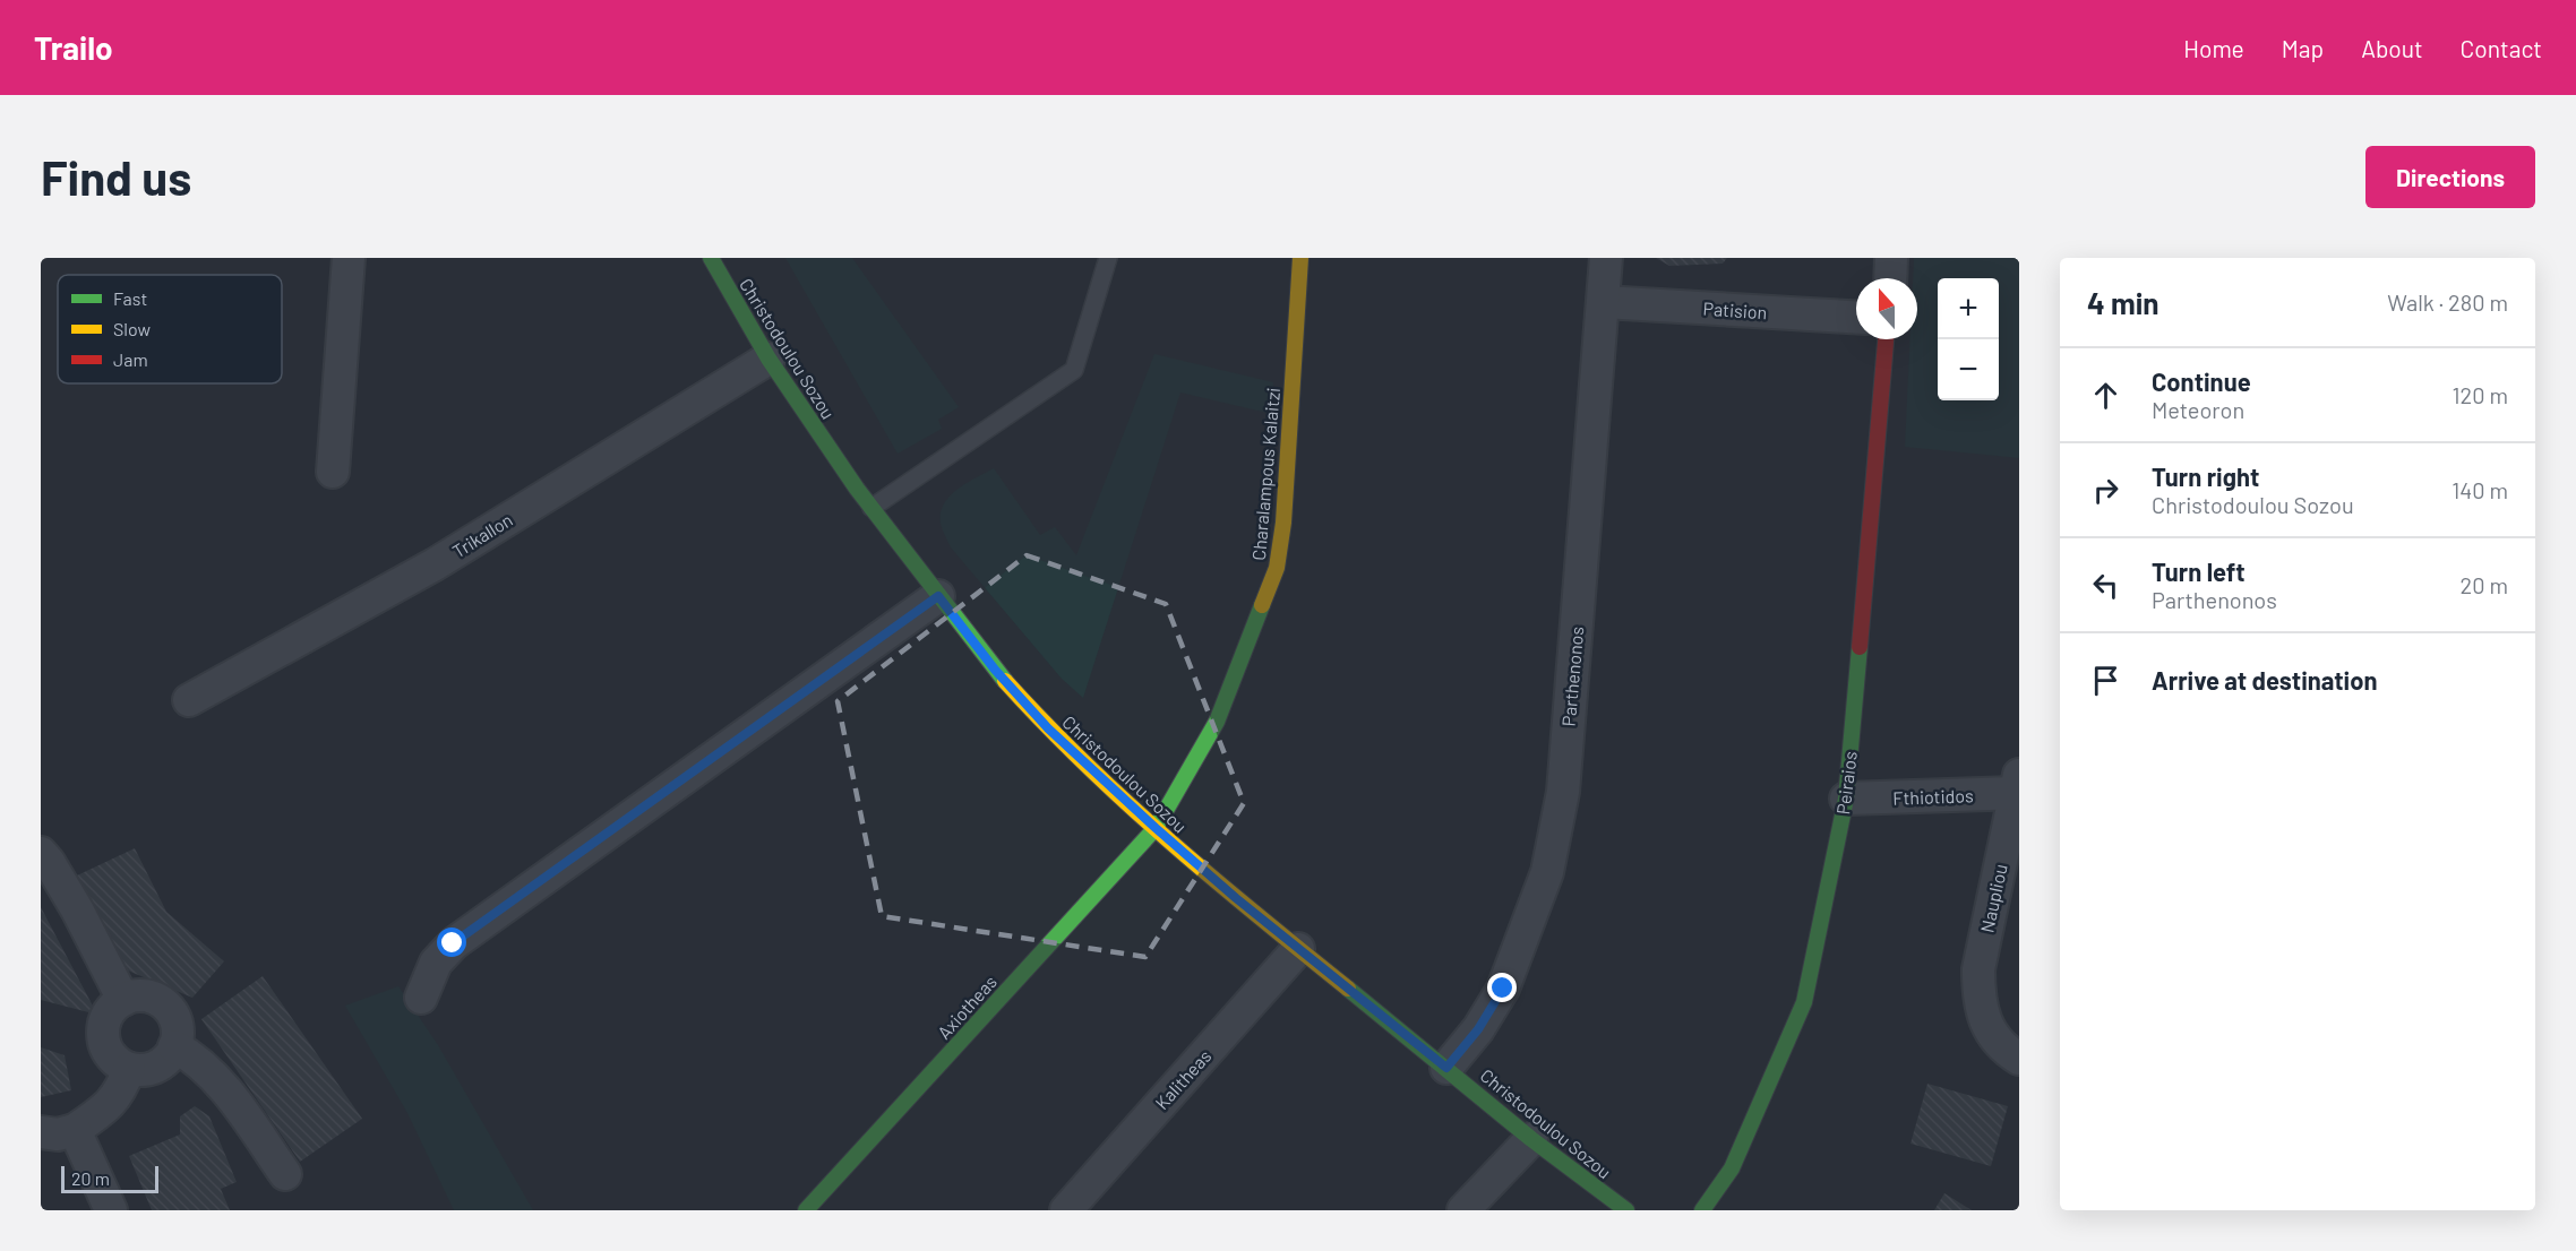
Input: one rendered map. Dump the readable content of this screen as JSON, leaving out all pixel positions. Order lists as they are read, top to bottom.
{
  "streets": {
    "street": [
      "Patision",
      "Christodoulou Sozou",
      "Charalampous Kalaitzi",
      "Trikallon",
      "Parthenonos",
      "Peiraios",
      "Fthiotidos",
      "Naupliou",
      "Axiotheas",
      "Kalitheas"
    ]
  },
  "crossings": [
    ["Patision", "Parthenonos"],
    ["Christodoulou Sozou", "Charalampous Kalaitzi"],
    ["Christodoulou Sozou", "Trikallon"],
    ["Christodoulou Sozou", "Parthenonos"],
    ["Christodoulou Sozou", "Axiotheas"],
    ["Christodoulou Sozou", "Kalitheas"],
    ["Charalampous Kalaitzi", "Axiotheas"],
    ["Peiraios", "Fthiotidos"],
    ["Fthiotidos", "Naupliou"]
  ],
  "legend": ["Fast", "Slow", "Jam"],
  "scale_bar": "20 m",
  "north": "top",
  "page": {
    "header": "Trailo",
    "nav": [
      "Home",
      "Map",
      "About",
      "Contact"
    ],
    "buttons": "Directions",
    "title": "Find us",
    "heading": ["4 min", "Walk · 280 m"],
    "map_buttons": ["+", "−"],
    "list": [
      ["Continue", "Meteoron", "120 m"],
      ["Turn right", "Christodoulou Sozou", "140 m"],
      ["Turn left", "Parthenonos", "20 m"],
      "Arrive at destination"
    ],
    "scale": "20 m"
  }
}
